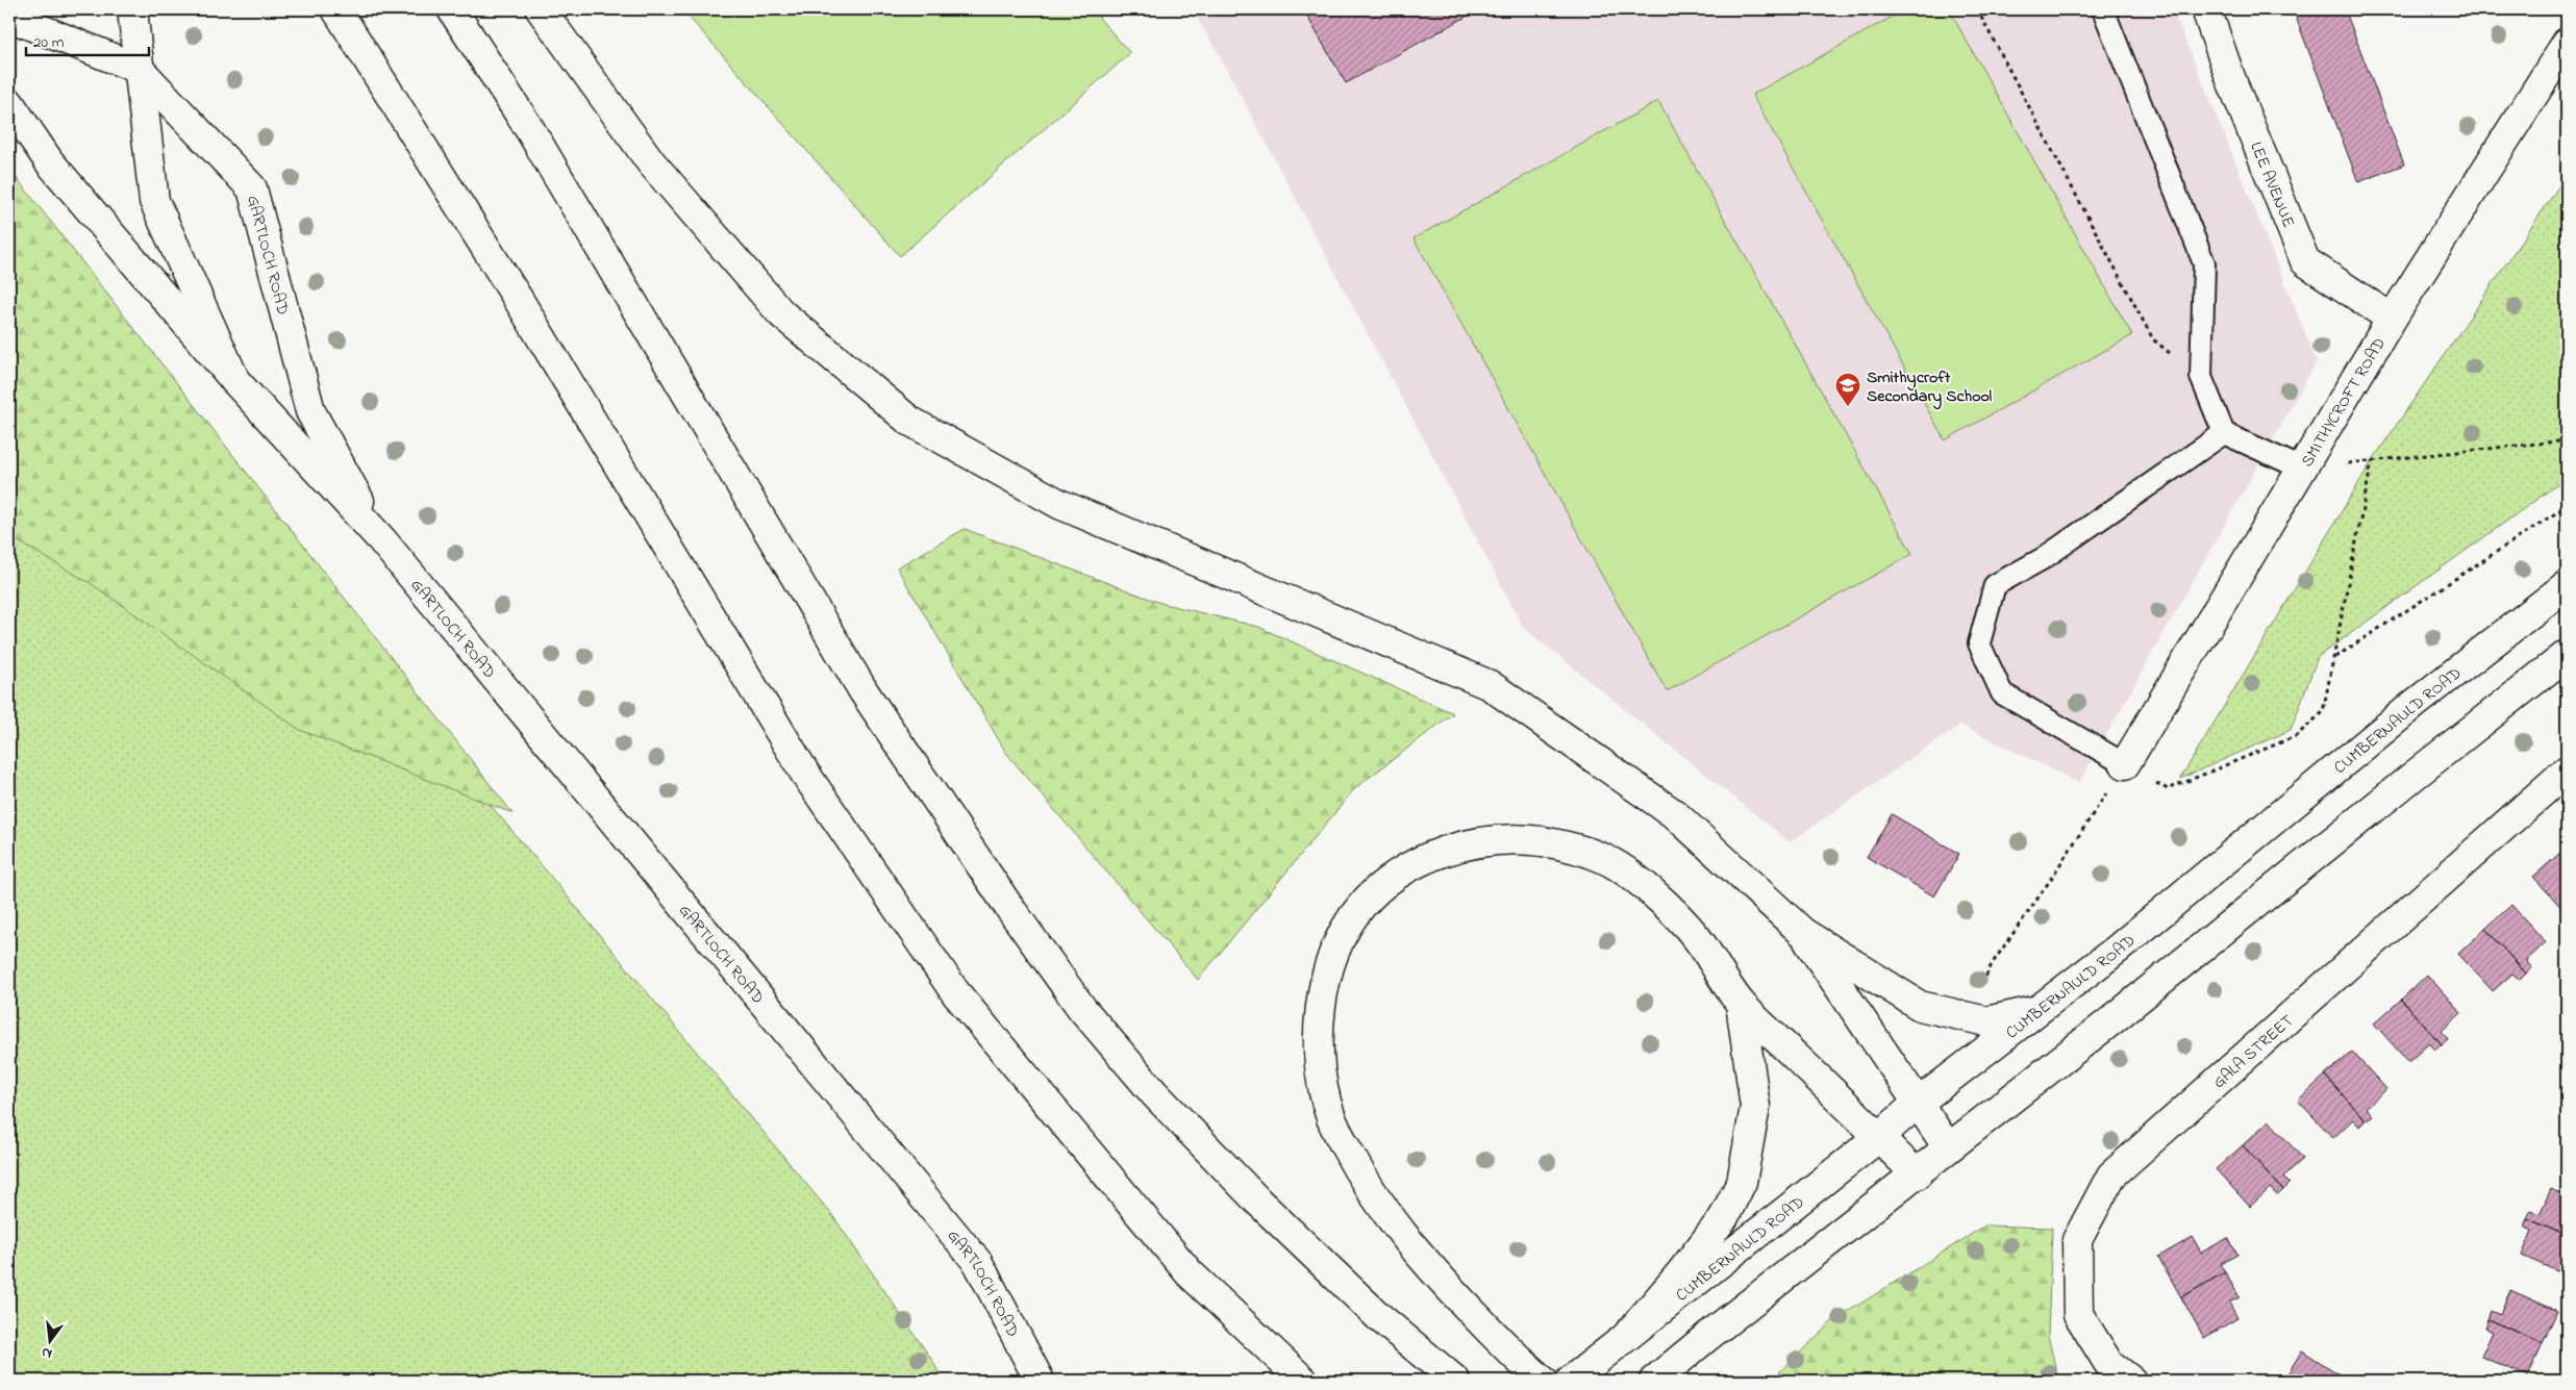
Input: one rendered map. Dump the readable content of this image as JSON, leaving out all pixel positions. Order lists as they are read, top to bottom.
{
  "streets": {
    "main road": [
      "LEE AVENUE",
      "GARTLOCH ROAD",
      "SMITHYCROFT ROAD",
      "CUMBERNAULD ROAD",
      "GALA STREET"
    ]
  },
  "crossings": [
    ["LEE AVENUE", "SMITHYCROFT ROAD"]
  ],
  "places": {
    "school or university": ["Smithycroft Secondary School"]
  },
  "scale_bar": "20 m",
  "north": "bottom"
}
